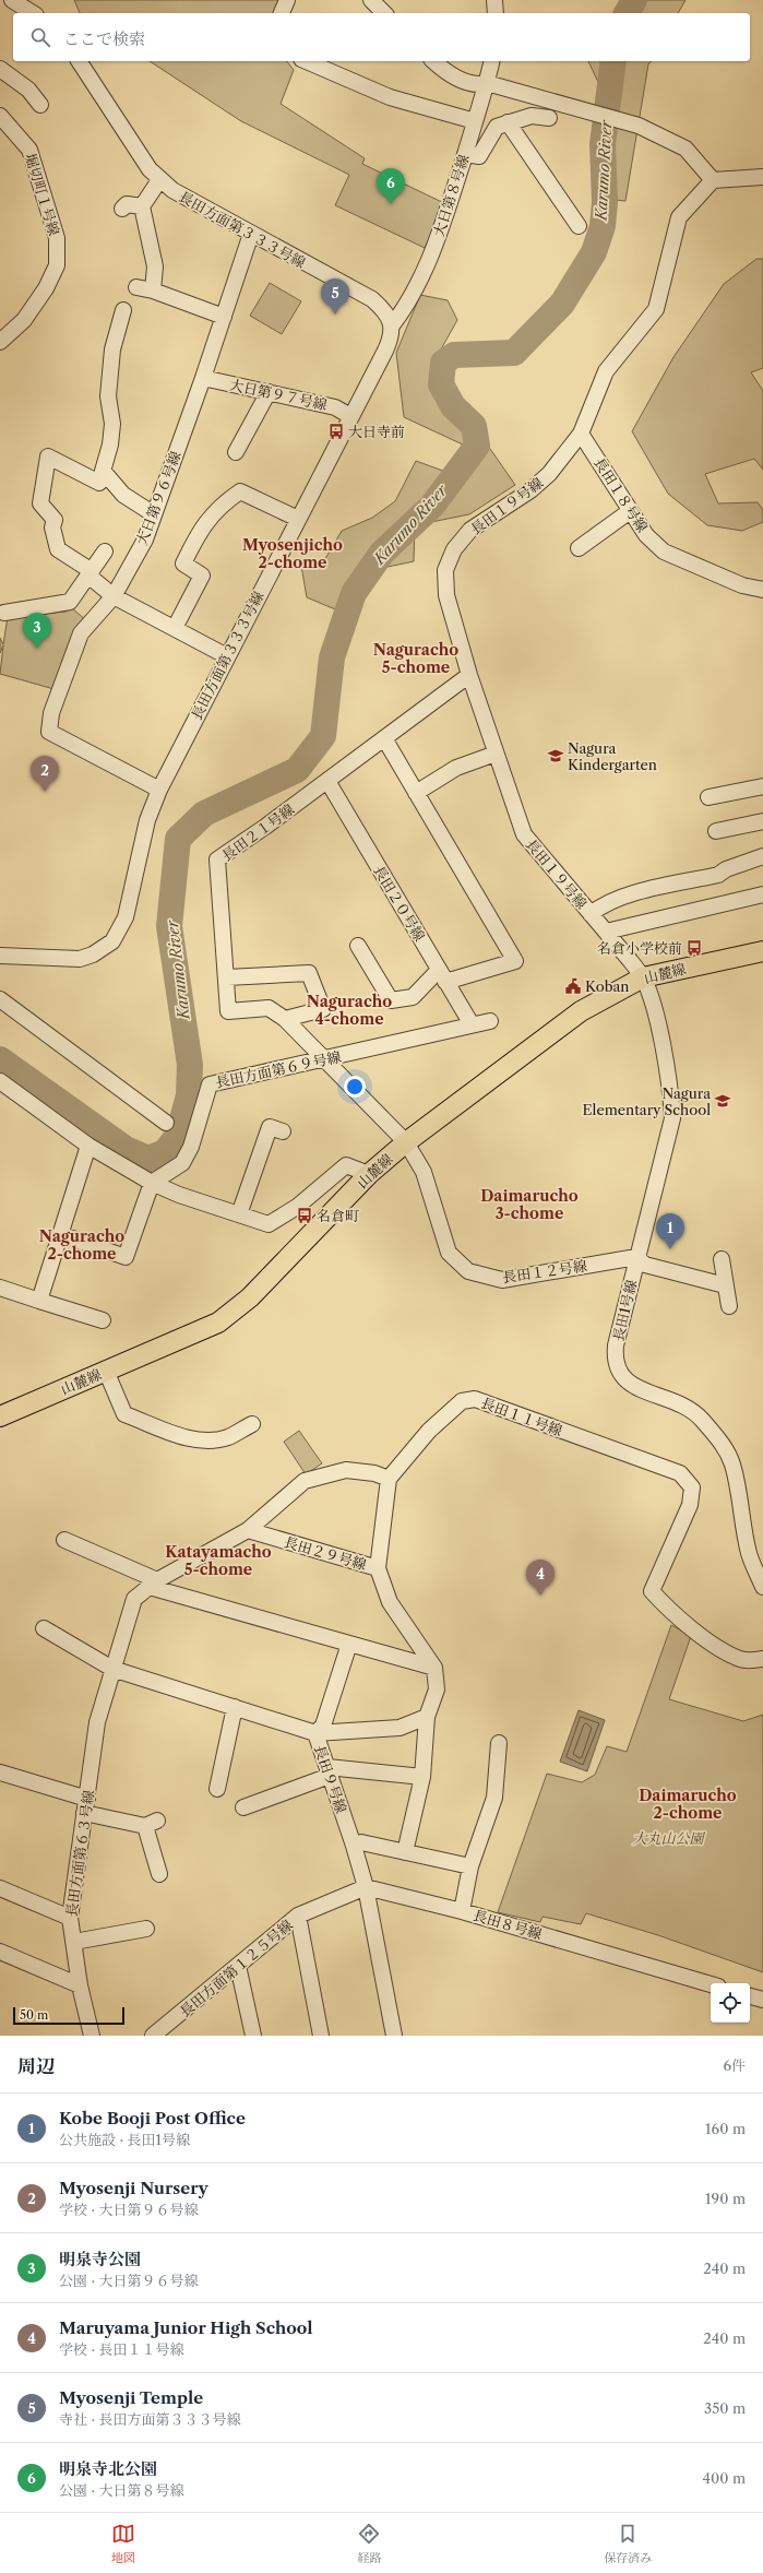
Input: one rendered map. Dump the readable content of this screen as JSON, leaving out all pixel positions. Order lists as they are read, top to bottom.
{
  "streets": {
    "main road": ["山麓線"],
    "street": [
      "堀切町１号線",
      "大日第８号線",
      "長田方面第３３３号線",
      "大日第９７号線",
      "長田１８号線",
      "大日第９６号線",
      "長田１９号線",
      "長田２１号線",
      "長田２０号線",
      "長田方面第６９号線",
      "長田１２号線",
      "長田1号線",
      "長田１１号線",
      "長田２９号線",
      "長田９号線",
      "長田方面第６３号線",
      "長田８号線",
      "長田方面第１２５号線"
    ]
  },
  "crossings": [
    ["大日第８号線", "長田方面第３３３号線"],
    ["長田方面第３３３号線", "大日第９７号線"],
    ["長田方面第３３３号線", "大日第９６号線"],
    ["大日第９７号線", "大日第９６号線"],
    ["長田１８号線", "長田１９号線"],
    ["長田１９号線", "長田２１号線"],
    ["長田１９号線", "山麓線"],
    ["長田１９号線", "長田1号線"],
    ["長田２１号線", "長田２０号線"],
    ["長田２１号線", "長田方面第６９号線"],
    ["長田２１号線", "長田１２号線"],
    ["長田２０号線", "長田方面第６９号線"],
    ["山麓線", "長田１２号線"],
    ["山麓線", "長田1号線"],
    ["長田方面第６９号線", "長田１２号線"],
    ["長田１２号線", "長田1号線"],
    ["長田９号線", "長田方面第６３号線"],
    ["長田９号線", "長田８号線"]
  ],
  "districts": [
    "Myosenjicho 2-chome",
    "Naguracho 5-chome",
    "Naguracho 4-chome",
    "Daimarucho 3-chome",
    "Naguracho 2-chome",
    "Katayamacho 5-chome",
    "Daimarucho 2-chome"
  ],
  "water": ["Karumo River"],
  "parks": ["大丸山公園"],
  "places": {
    "bus stop": ["大日寺前", "名倉小学校前", "名倉町"],
    "school or university": ["Nagura Kindergarten", "Nagura Elementary School"],
    "public building": ["Koban"]
  },
  "scale_bar": "50 m",
  "page": {
    "search": "ここで検索",
    "pins": [
      "6",
      "5",
      "3",
      "2",
      "1",
      "4"
    ],
    "scale": "50 m",
    "heading": ["周辺", "6件"],
    "list": [
      {
        "mark": "1",
        "name": "Kobe Booji Post Office",
        "note": "公共施設 · 長田1号線",
        "value": "160 m"
      },
      {
        "mark": "2",
        "name": "Myosenji Nursery",
        "note": "学校 · 大日第９６号線",
        "value": "190 m"
      },
      {
        "mark": "3",
        "name": "明泉寺公園",
        "note": "公園 · 大日第９６号線",
        "value": "240 m"
      },
      {
        "mark": "4",
        "name": "Maruyama Junior High School",
        "note": "学校 · 長田１１号線",
        "value": "240 m"
      },
      {
        "mark": "5",
        "name": "Myosenji Temple",
        "note": "寺社 · 長田方面第３３３号線",
        "value": "350 m"
      },
      {
        "mark": "6",
        "name": "明泉寺北公園",
        "note": "公園 · 大日第８号線",
        "value": "400 m"
      }
    ],
    "nav": ["地図", "経路", "保存済み"]
  }
}
